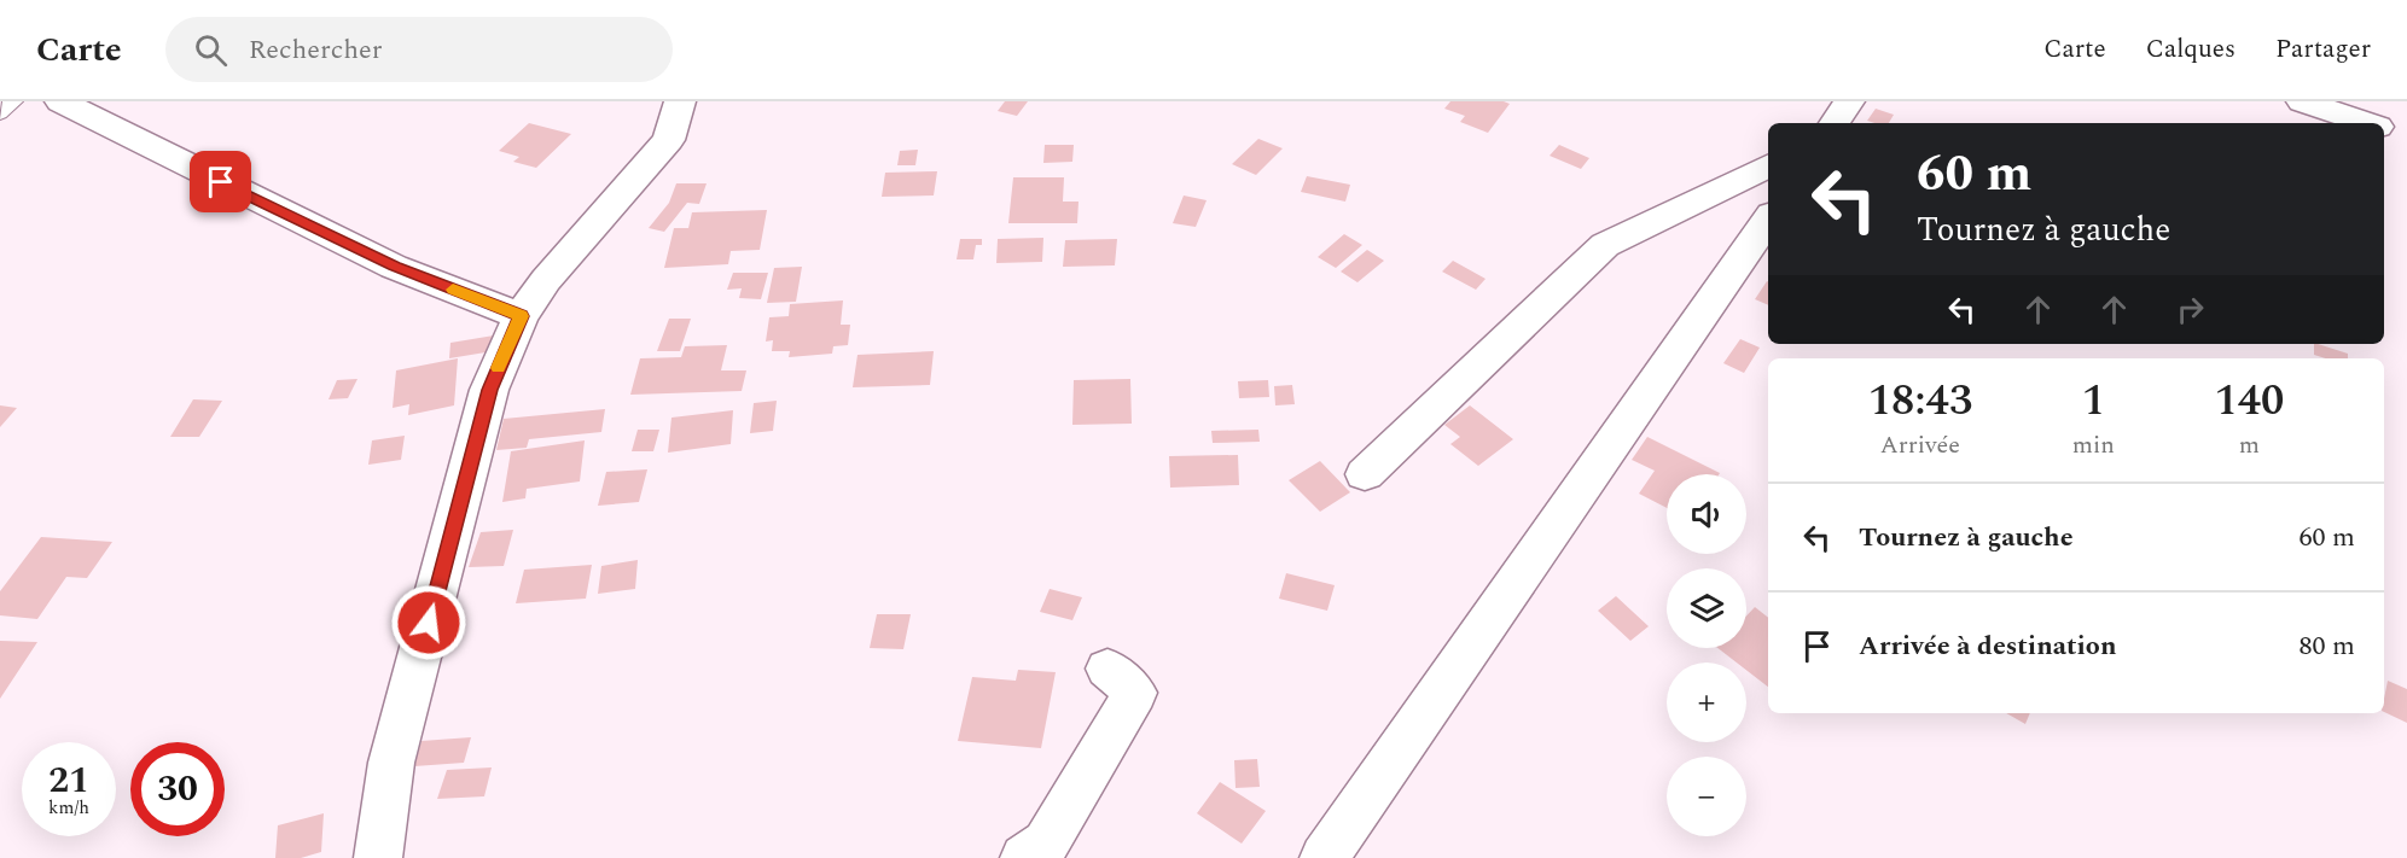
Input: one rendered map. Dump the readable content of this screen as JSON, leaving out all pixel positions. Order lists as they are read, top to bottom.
{
  "page": {
    "header": "Carte",
    "search": "Rechercher",
    "nav": ["Carte", "Calques", "Partager"],
    "turn": ["60 m", "Tournez à gauche"],
    "eta": [
      "18:43",
      "Arrivée",
      "1",
      "min",
      "140",
      "m"
    ],
    "map_buttons": ["+", "−"],
    "list": [
      {
        "name": "Tournez à gauche",
        "value": "60 m"
      },
      {
        "name": "Arrivée à destination",
        "value": "80 m"
      }
    ],
    "speed": "21 km/h",
    "limit": "30"
  }
}
